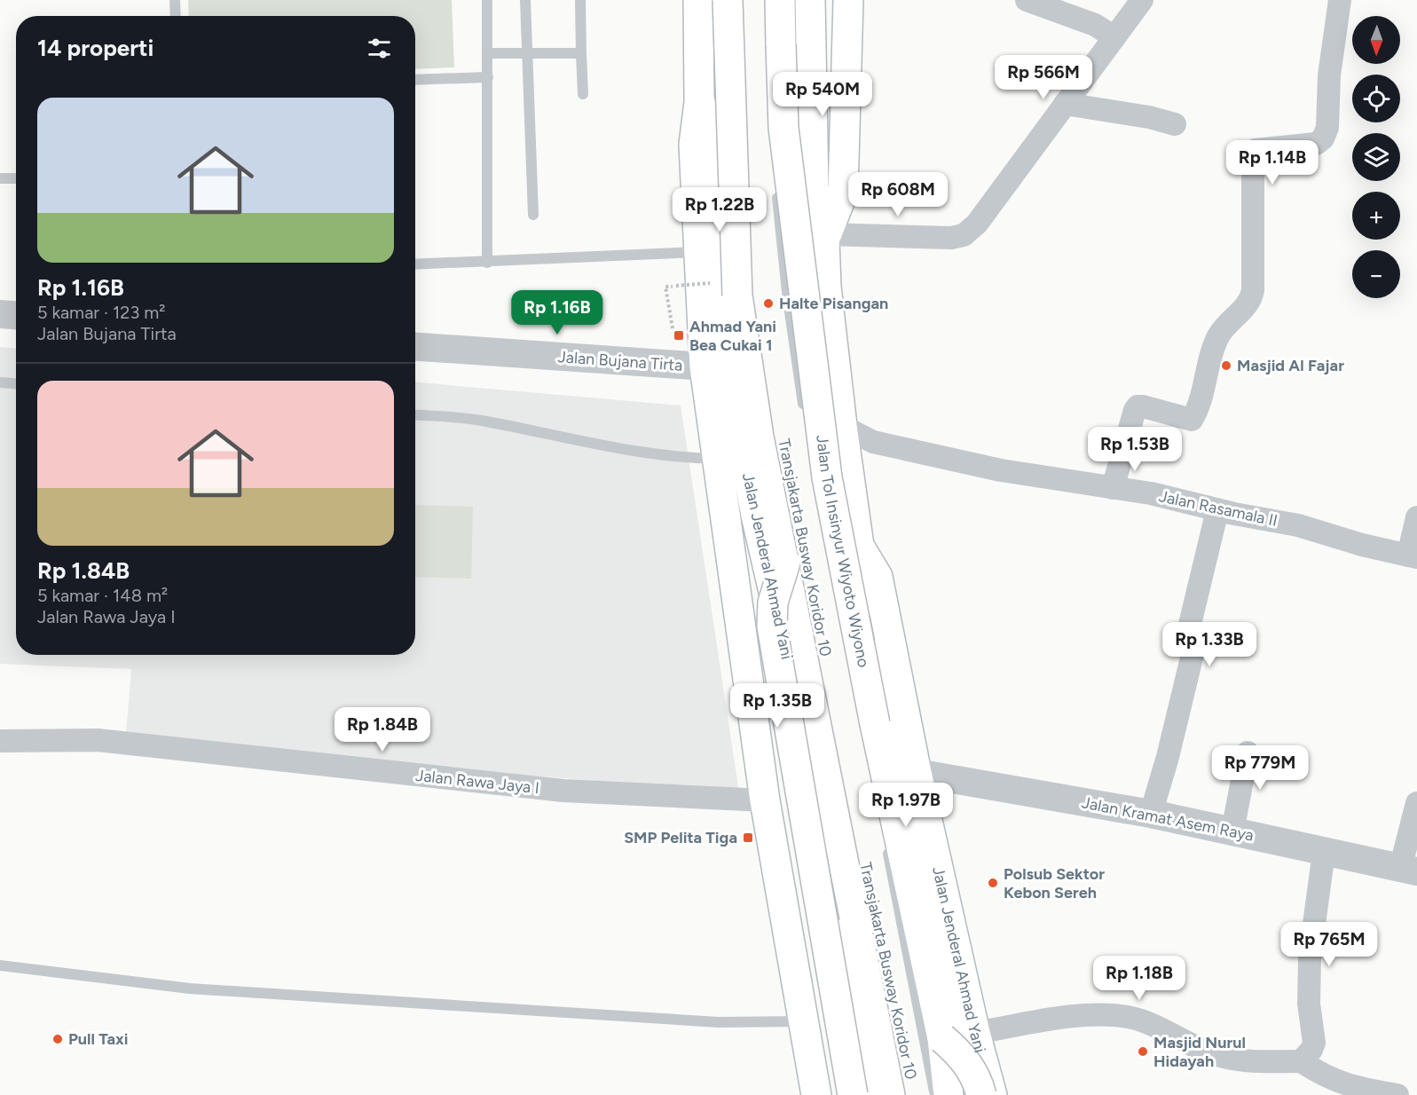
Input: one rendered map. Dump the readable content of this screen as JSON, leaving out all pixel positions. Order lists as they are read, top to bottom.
{
  "streets": {
    "main road": ["Jalan Tol Insinyur Wiyoto Wiyono", "Jalan Jenderal Ahmad Yani"],
    "street": [
      "Jalan Bujana Tirta",
      "Jalan Rasamala II",
      "Jalan Rawa Jaya I",
      "Jalan Kramat Asem Raya"
    ],
    "lane": ["Transjakarta Busway Koridor 10"]
  },
  "crossings": [
    ["Jalan Bujana Tirta", "Jalan Jenderal Ahmad Yani"],
    ["Jalan Rasamala II", "Jalan Jenderal Ahmad Yani"],
    ["Jalan Jenderal Ahmad Yani", "Jalan Rawa Jaya I"],
    ["Jalan Jenderal Ahmad Yani", "Jalan Kramat Asem Raya"]
  ],
  "places": {
    "other": [
      "Halte Pisangan",
      "Masjid Al Fajar",
      "Polsub Sektor Kebon Sereh",
      "Pull Taxi",
      "Masjid Nurul Hidayah"
    ],
    "transit": ["Ahmad Yani Bea Cukai 1", "SMP Pelita Tiga"]
  },
  "north": "bottom",
  "page": {
    "map_buttons": ["+", "−"],
    "heading": "14 properti",
    "price": [
      "Rp 566M",
      "Rp 540M",
      "Rp 1.14B",
      "Rp 608M",
      "Rp 1.22B",
      "Rp 1.16B",
      "Rp 1.53B",
      "Rp 1.33B",
      "Rp 1.35B",
      "Rp 1.84B",
      "Rp 779M",
      "Rp 1.97B",
      "Rp 765M",
      "Rp 1.18B"
    ],
    "list": [
      {
        "name": "Rp 1.16B",
        "note": "5 kamar · 123 m² · Jalan Bujana Tirta"
      },
      {
        "name": "Rp 1.84B",
        "note": "5 kamar · 148 m² · Jalan Rawa Jaya I"
      }
    ]
  }
}
